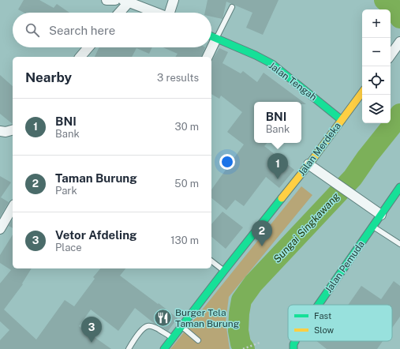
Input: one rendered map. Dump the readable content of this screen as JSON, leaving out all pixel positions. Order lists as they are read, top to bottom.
{
  "streets": {
    "street": ["Jalan Tengah", "Jalan Merdeka", "Jalan Pemuda"]
  },
  "crossings": [
    ["Jalan Tengah", "Jalan Merdeka"]
  ],
  "water": ["Sungai Singkawang"],
  "places": {
    "restaurant": ["Burger Tela Taman Burung"]
  },
  "legend": ["Fast", "Slow"],
  "page": {
    "map_buttons": ["+", "−"],
    "search": "Search here",
    "heading": ["Nearby", "3 results"],
    "list": [
      {
        "mark": "1",
        "name": "BNI",
        "note": "Bank",
        "value": "30 m"
      },
      {
        "mark": "2",
        "name": "Taman Burung",
        "note": "Park",
        "value": "50 m"
      },
      {
        "mark": "3",
        "name": "Vetor Afdeling",
        "note": "Place",
        "value": "130 m"
      }
    ],
    "popup": ["BNI", "Bank"],
    "pins": ["1", "2", "3"]
  }
}
